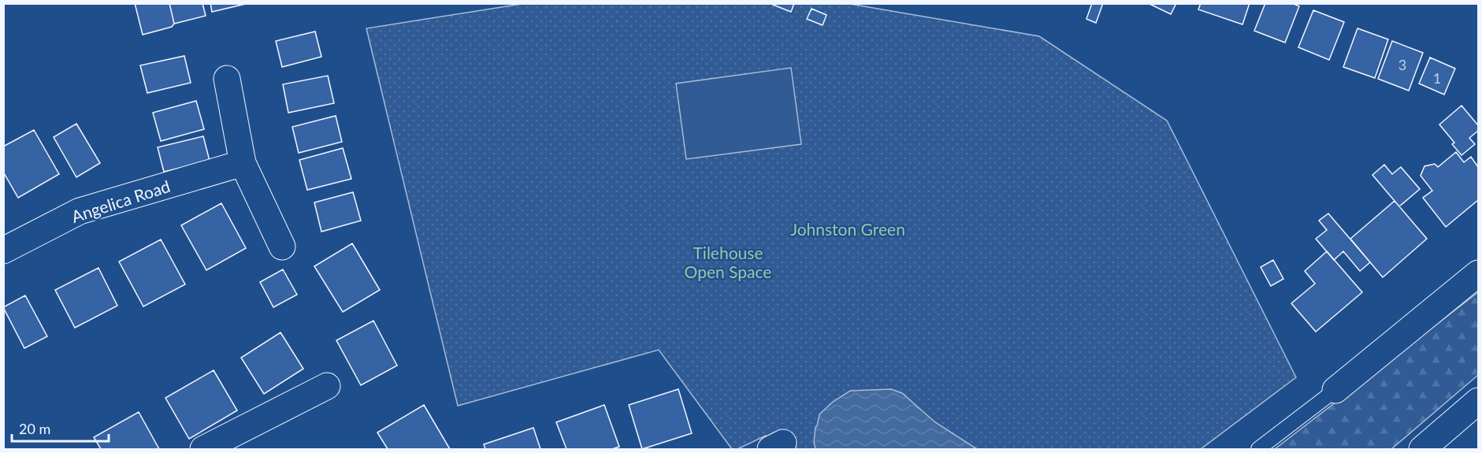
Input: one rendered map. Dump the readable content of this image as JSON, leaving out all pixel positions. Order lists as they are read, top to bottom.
{
  "streets": {
    "street": ["Angelica Road"]
  },
  "parks": ["Johnston Green", "Tilehouse Open Space"],
  "house_numbers": ["3", "1"],
  "scale_bar": "20 m"
}
